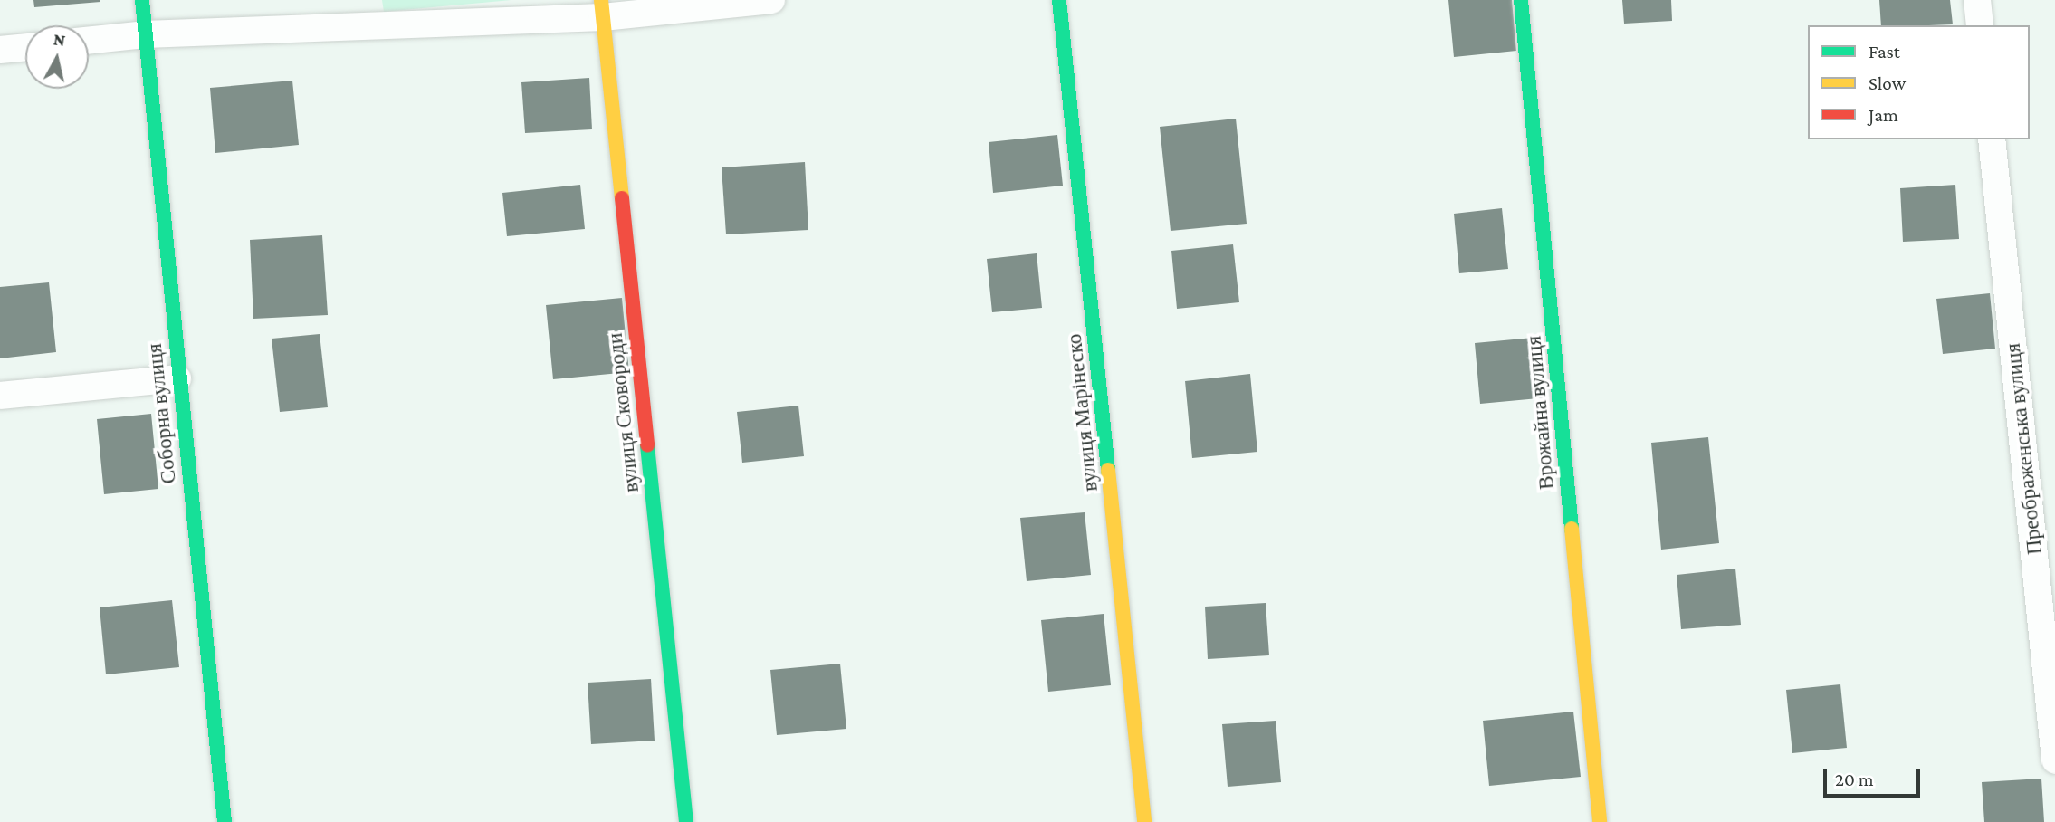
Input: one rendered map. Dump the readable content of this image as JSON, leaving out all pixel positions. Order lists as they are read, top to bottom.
{
  "streets": {
    "street": [
      "вулиця Сковороди",
      "вулиця Марінеско",
      "Врожайна вулиця",
      "Соборна вулиця",
      "Преображенська вулиця"
    ]
  },
  "legend": ["Fast", "Slow", "Jam"],
  "scale_bar": "20 m",
  "north": "top"
}
